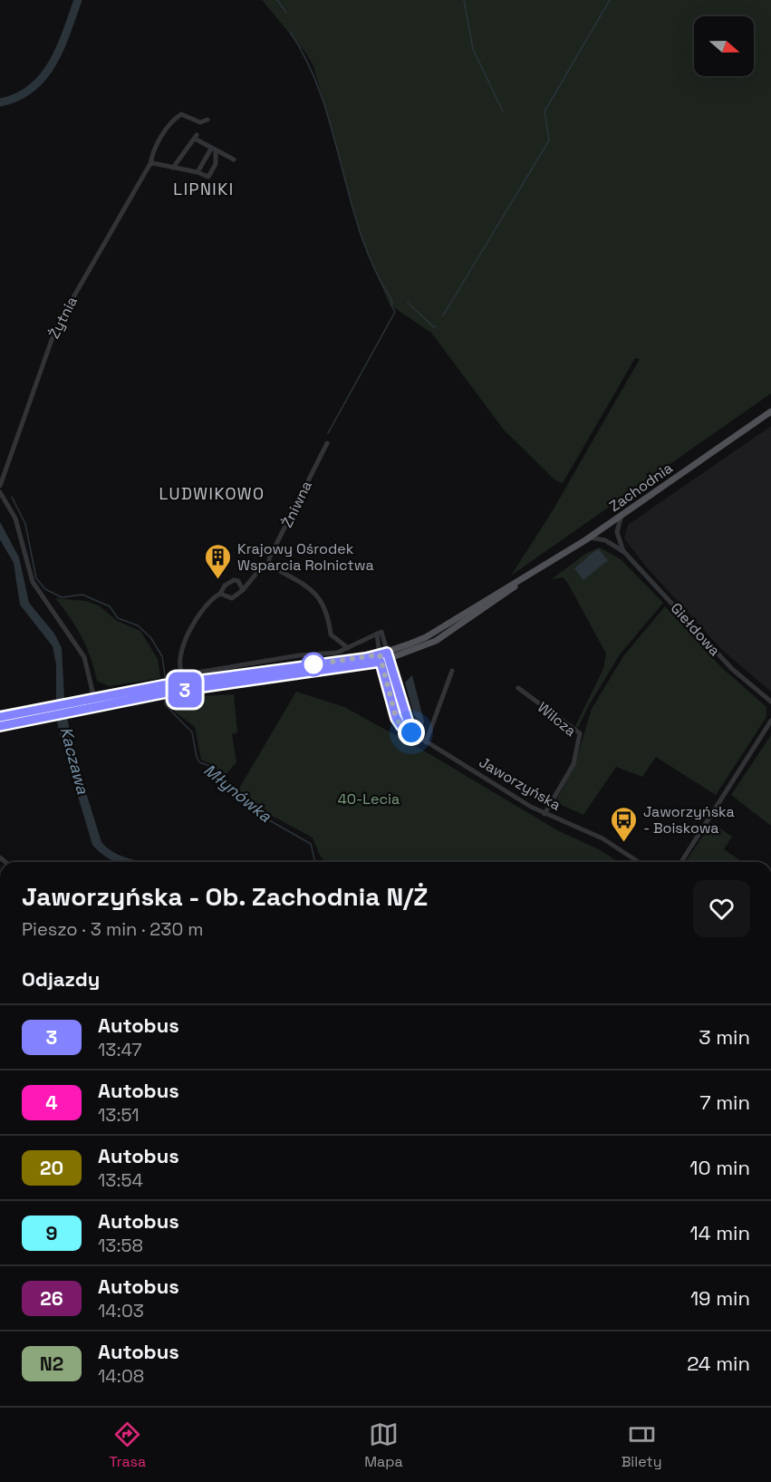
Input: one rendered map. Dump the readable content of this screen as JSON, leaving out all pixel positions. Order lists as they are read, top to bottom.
{
  "streets": {
    "main road": ["Zachodnia"],
    "street": [
      "Żytnia",
      "Żniwna",
      "Giełdowa",
      "Wilcza",
      "Jaworzyńska"
    ]
  },
  "crossings": [
    ["Zachodnia", "Giełdowa"],
    ["Wilcza", "Jaworzyńska"]
  ],
  "districts": ["LIPNIKI", "LUDWIKOWO"],
  "water": ["Kaczawa", "Młynówka"],
  "parks": ["40-Lecia"],
  "places": {
    "building": ["Krajowy Ośrodek Wsparcia Rolnictwa"],
    "bus stop": ["Jaworzyńska - Boiskowa"]
  },
  "lines": ["bus line 3"],
  "north": "right",
  "page": {
    "on_map": "3",
    "heading": [
      ["Jaworzyńska - Ob. Zachodnia N/Ż", "Pieszo · 3 min · 230 m"],
      "Odjazdy"
    ],
    "list": [
      {
        "mark": "3",
        "name": "Autobus",
        "note": "13:47",
        "value": "3 min"
      },
      {
        "mark": "4",
        "name": "Autobus",
        "note": "13:51",
        "value": "7 min"
      },
      {
        "mark": "20",
        "name": "Autobus",
        "note": "13:54",
        "value": "10 min"
      },
      {
        "mark": "9",
        "name": "Autobus",
        "note": "13:58",
        "value": "14 min"
      },
      {
        "mark": "26",
        "name": "Autobus",
        "note": "14:03",
        "value": "19 min"
      },
      {
        "mark": "N2",
        "name": "Autobus",
        "note": "14:08",
        "value": "24 min"
      }
    ],
    "tabs": ["Trasa", "Mapa", "Bilety"]
  }
}
